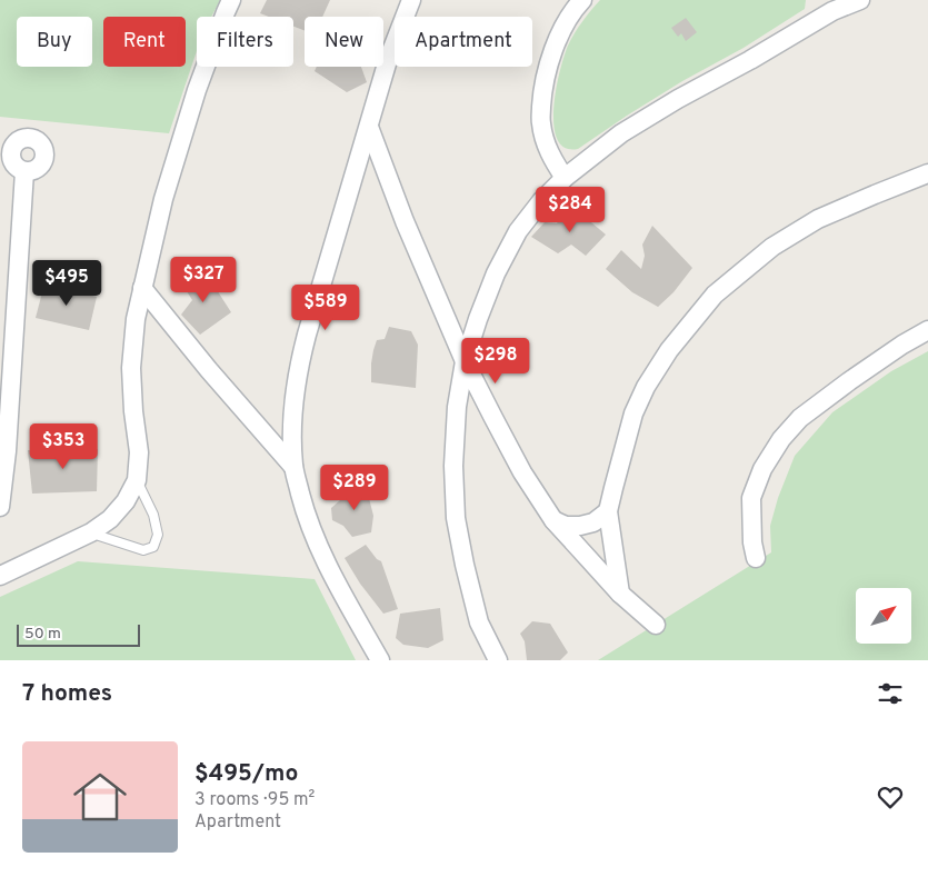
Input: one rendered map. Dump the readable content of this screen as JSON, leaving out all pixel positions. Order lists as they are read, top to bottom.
{
  "scale_bar": "50 m",
  "north": "top right",
  "page": {
    "chip": [
      "Buy",
      "Rent",
      "Filters",
      "New",
      "Apartment"
    ],
    "price": [
      "$284",
      "$327",
      "$495",
      "$589",
      "$298",
      "$353",
      "$289"
    ],
    "scale": "50 m",
    "heading": "7 homes",
    "list": [
      {
        "name": "$495/mo",
        "note": "3 rooms · 95 m² · Apartment"
      }
    ]
  }
}
